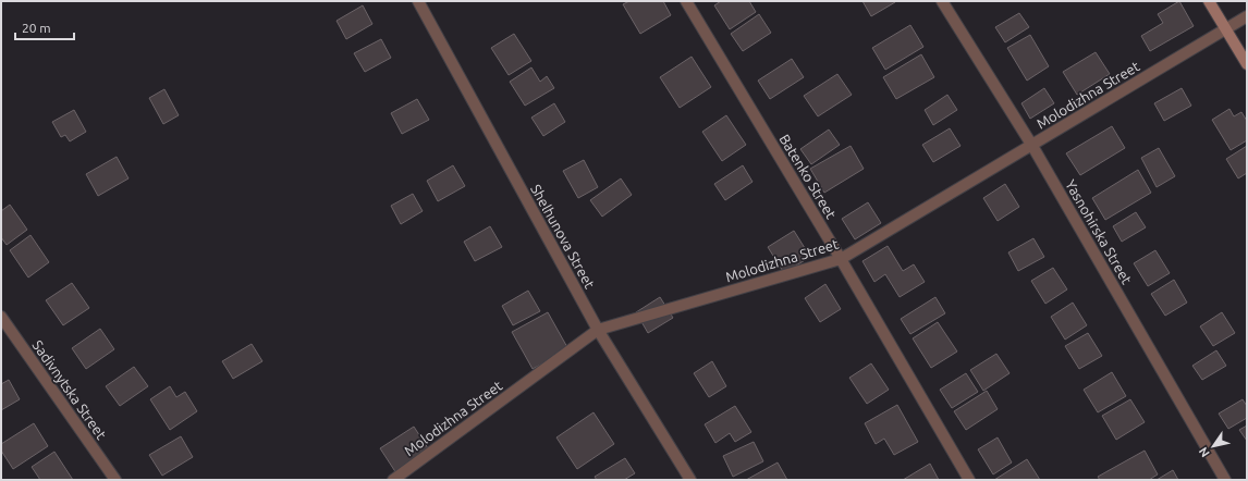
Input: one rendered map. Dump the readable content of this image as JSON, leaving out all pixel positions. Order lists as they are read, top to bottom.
{
  "streets": {
    "street": [
      "Molodizhna Street",
      "Batenko Street",
      "Yasnohirska Street",
      "Shelhunova Street",
      "Sadivnytska Street"
    ]
  },
  "crossings": [
    ["Molodizhna Street", "Batenko Street"],
    ["Molodizhna Street", "Yasnohirska Street"],
    ["Molodizhna Street", "Shelhunova Street"]
  ],
  "scale_bar": "20 m",
  "north": "bottom left"
}
